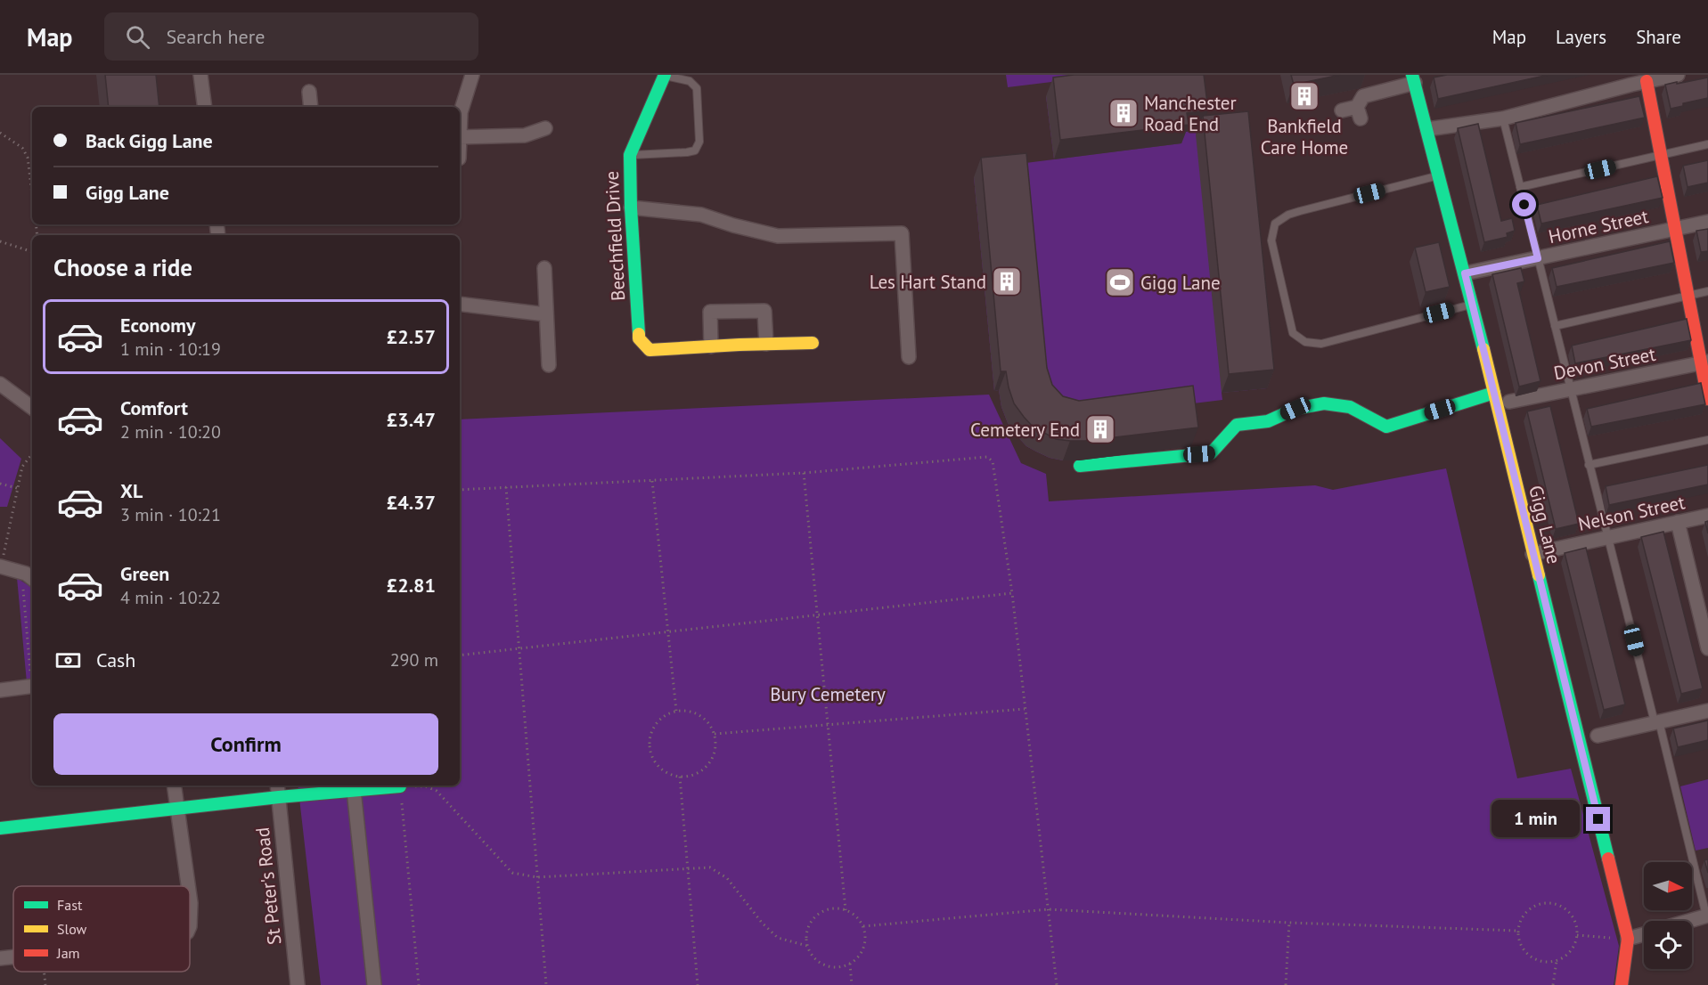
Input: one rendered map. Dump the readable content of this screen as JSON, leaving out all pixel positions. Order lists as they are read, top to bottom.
{
  "streets": {
    "street": [
      "Horne Street",
      "Beechfield Drive",
      "Devon Street",
      "Nelson Street",
      "Gigg Lane",
      "St Peter's Road"
    ]
  },
  "crossings": [
    ["Horne Street", "Gigg Lane"],
    ["Nelson Street", "Gigg Lane"]
  ],
  "parks": ["Bury Cemetery"],
  "places": {
    "building": [
      "Bankfield Care Home",
      "Manchester Road End",
      "Les Hart Stand",
      "Cemetery End"
    ],
    "sports": ["Gigg Lane"]
  },
  "legend": ["Fast", "Slow", "Jam"],
  "north": "right",
  "page": {
    "header": "Map",
    "search": "Search here",
    "nav": ["Map", "Layers", "Share"],
    "banner": ["Back Gigg Lane", "Gigg Lane"],
    "heading": "Choose a ride",
    "list": [
      {
        "name": "Economy",
        "note": "1 min · 10:19",
        "value": "£2.57"
      },
      {
        "name": "Comfort",
        "note": "2 min · 10:20",
        "value": "£3.47"
      },
      {
        "name": "XL",
        "note": "3 min · 10:21",
        "value": "£4.37"
      },
      {
        "name": "Green",
        "note": "4 min · 10:22",
        "value": "£2.81"
      }
    ],
    "pay": ["Cash", "290 m"],
    "buttons": "Confirm",
    "bubble": "1 min"
  }
}
